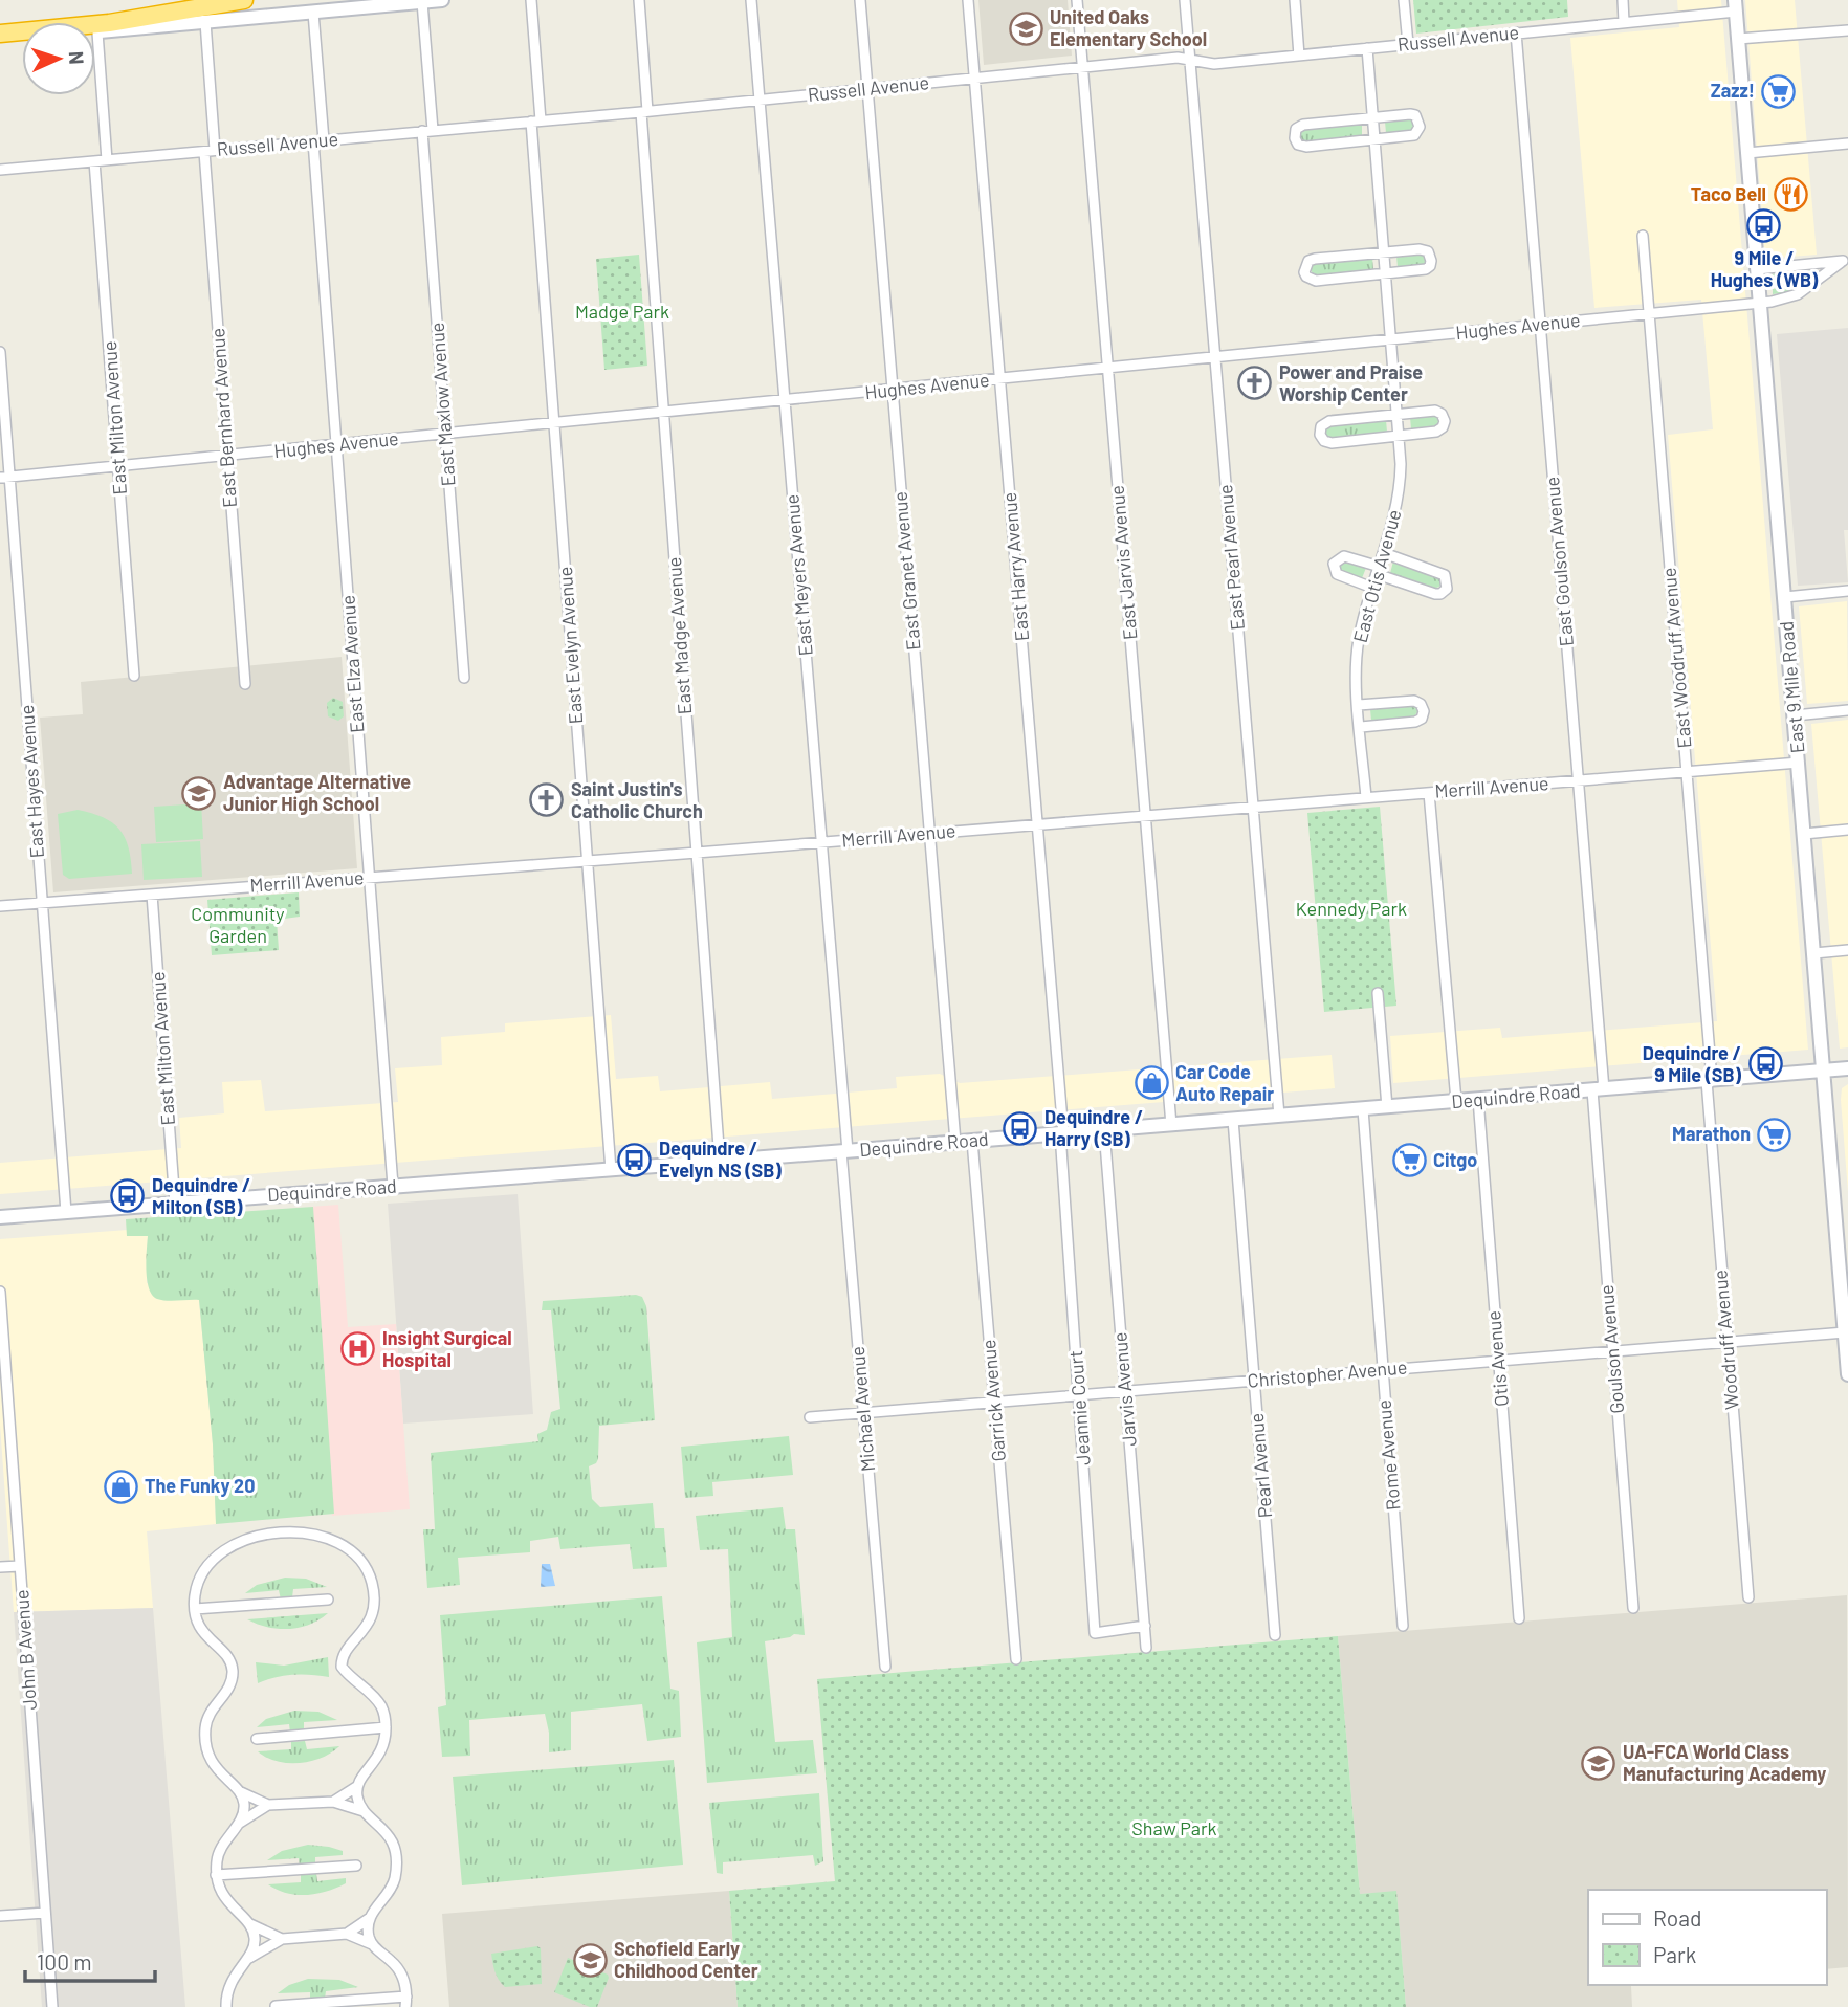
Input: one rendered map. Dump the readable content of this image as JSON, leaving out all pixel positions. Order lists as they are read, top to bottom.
{
  "streets": {
    "main road": ["East 9 Mile Road", "Dequindre Road"],
    "street": [
      "Russell Avenue",
      "Hughes Avenue",
      "East Maxlow Avenue",
      "East Milton Avenue",
      "East Bernhard Avenue",
      "East Pearl Avenue",
      "East Goulson Avenue",
      "East Jarvis Avenue",
      "East Harry Avenue",
      "East Granet Avenue",
      "East Meyers Avenue",
      "East Otis Avenue",
      "East Madge Avenue",
      "East Evelyn Avenue",
      "East Woodruff Avenue",
      "East Elza Avenue",
      "East Hayes Avenue",
      "Merrill Avenue",
      "Woodruff Avenue",
      "Goulson Avenue",
      "Otis Avenue",
      "Christopher Avenue",
      "Jarvis Avenue",
      "Garrick Avenue",
      "Jeannie Court",
      "Michael Avenue",
      "Rome Avenue",
      "Pearl Avenue",
      "John B Avenue"
    ]
  },
  "crossings": [
    ["Russell Avenue", "East Maxlow Avenue"],
    ["Russell Avenue", "East Milton Avenue"],
    ["Russell Avenue", "East Bernhard Avenue"],
    ["Russell Avenue", "East Pearl Avenue"],
    ["Russell Avenue", "East Goulson Avenue"],
    ["Russell Avenue", "East Jarvis Avenue"],
    ["Russell Avenue", "East Harry Avenue"],
    ["Russell Avenue", "East Granet Avenue"],
    ["Russell Avenue", "East Meyers Avenue"],
    ["Russell Avenue", "East Otis Avenue"],
    ["Russell Avenue", "East Madge Avenue"],
    ["Russell Avenue", "East Evelyn Avenue"],
    ["Russell Avenue", "East Elza Avenue"],
    ["Russell Avenue", "East 9 Mile Road"],
    ["Hughes Avenue", "East Maxlow Avenue"],
    ["Hughes Avenue", "East Milton Avenue"],
    ["Hughes Avenue", "East Bernhard Avenue"],
    ["Hughes Avenue", "East Pearl Avenue"],
    ["Hughes Avenue", "East Goulson Avenue"],
    ["Hughes Avenue", "East Jarvis Avenue"],
    ["Hughes Avenue", "East Harry Avenue"],
    ["Hughes Avenue", "East Granet Avenue"],
    ["Hughes Avenue", "East Meyers Avenue"],
    ["Hughes Avenue", "East Otis Avenue"],
    ["Hughes Avenue", "East Madge Avenue"],
    ["Hughes Avenue", "East Evelyn Avenue"],
    ["Hughes Avenue", "East Woodruff Avenue"],
    ["Hughes Avenue", "East Elza Avenue"],
    ["Hughes Avenue", "East 9 Mile Road"],
    ["Hughes Avenue", "East Hayes Avenue"],
    ["East Milton Avenue", "Merrill Avenue"],
    ["East Milton Avenue", "Dequindre Road"],
    ["East Pearl Avenue", "Merrill Avenue"],
    ["East Pearl Avenue", "Dequindre Road"],
    ["East Goulson Avenue", "Merrill Avenue"],
    ["East Goulson Avenue", "Dequindre Road"],
    ["East Goulson Avenue", "Goulson Avenue"],
    ["East Jarvis Avenue", "Merrill Avenue"],
    ["East Jarvis Avenue", "Dequindre Road"],
    ["East Harry Avenue", "Merrill Avenue"],
    ["East Harry Avenue", "Dequindre Road"],
    ["East Harry Avenue", "Jeannie Court"],
    ["East Granet Avenue", "Merrill Avenue"],
    ["East Granet Avenue", "Dequindre Road"],
    ["East Meyers Avenue", "Merrill Avenue"],
    ["East Meyers Avenue", "Dequindre Road"],
    ["East Meyers Avenue", "Michael Avenue"],
    ["East Otis Avenue", "Merrill Avenue"],
    ["East Madge Avenue", "Merrill Avenue"],
    ["East Madge Avenue", "Dequindre Road"],
    ["East Evelyn Avenue", "Merrill Avenue"],
    ["East Evelyn Avenue", "Dequindre Road"],
    ["East Woodruff Avenue", "Merrill Avenue"],
    ["East Woodruff Avenue", "Dequindre Road"],
    ["East Woodruff Avenue", "Woodruff Avenue"],
    ["East Elza Avenue", "Merrill Avenue"],
    ["East Elza Avenue", "Dequindre Road"],
    ["East 9 Mile Road", "Merrill Avenue"],
    ["East 9 Mile Road", "Dequindre Road"],
    ["East 9 Mile Road", "Christopher Avenue"],
    ["East Hayes Avenue", "Merrill Avenue"],
    ["East Hayes Avenue", "Dequindre Road"],
    ["Dequindre Road", "Woodruff Avenue"],
    ["Dequindre Road", "Goulson Avenue"],
    ["Dequindre Road", "Otis Avenue"],
    ["Dequindre Road", "Jarvis Avenue"],
    ["Dequindre Road", "Garrick Avenue"],
    ["Dequindre Road", "Jeannie Court"],
    ["Dequindre Road", "Michael Avenue"],
    ["Dequindre Road", "Rome Avenue"],
    ["Dequindre Road", "Pearl Avenue"],
    ["Woodruff Avenue", "Christopher Avenue"],
    ["Goulson Avenue", "Christopher Avenue"],
    ["Otis Avenue", "Christopher Avenue"],
    ["Christopher Avenue", "Jarvis Avenue"],
    ["Christopher Avenue", "Garrick Avenue"],
    ["Christopher Avenue", "Jeannie Court"],
    ["Christopher Avenue", "Michael Avenue"],
    ["Christopher Avenue", "Rome Avenue"],
    ["Christopher Avenue", "Pearl Avenue"],
    ["Jarvis Avenue", "Jeannie Court"]
  ],
  "parks": [
    "Madge Park",
    "Kennedy Park",
    "Community Garden",
    "Shaw Park"
  ],
  "places": {
    "school or university": [
      "United Oaks Elementary School",
      "Advantage Alternative Junior High School",
      "UA-FCA World Class Manufacturing Academy",
      "Schofield Early Childhood Center"
    ],
    "supermarket": ["Zazz!", "Marathon", "Citgo"],
    "restaurant": ["Taco Bell"],
    "bus stop": [
      "9 Mile / Hughes (WB)",
      "Dequindre / 9 Mile (SB)",
      "Dequindre / Harry (SB)",
      "Dequindre / Evelyn NS (SB)",
      "Dequindre / Milton (SB)"
    ],
    "church": ["Power and Praise Worship Center", "Saint Justin's Catholic Church"],
    "shop": ["Car Code Auto Repair", "The Funky 20"],
    "hospital": ["Insight Surgical Hospital"]
  },
  "legend": ["Road", "Park"],
  "scale_bar": "100 m",
  "north": "right"
}
